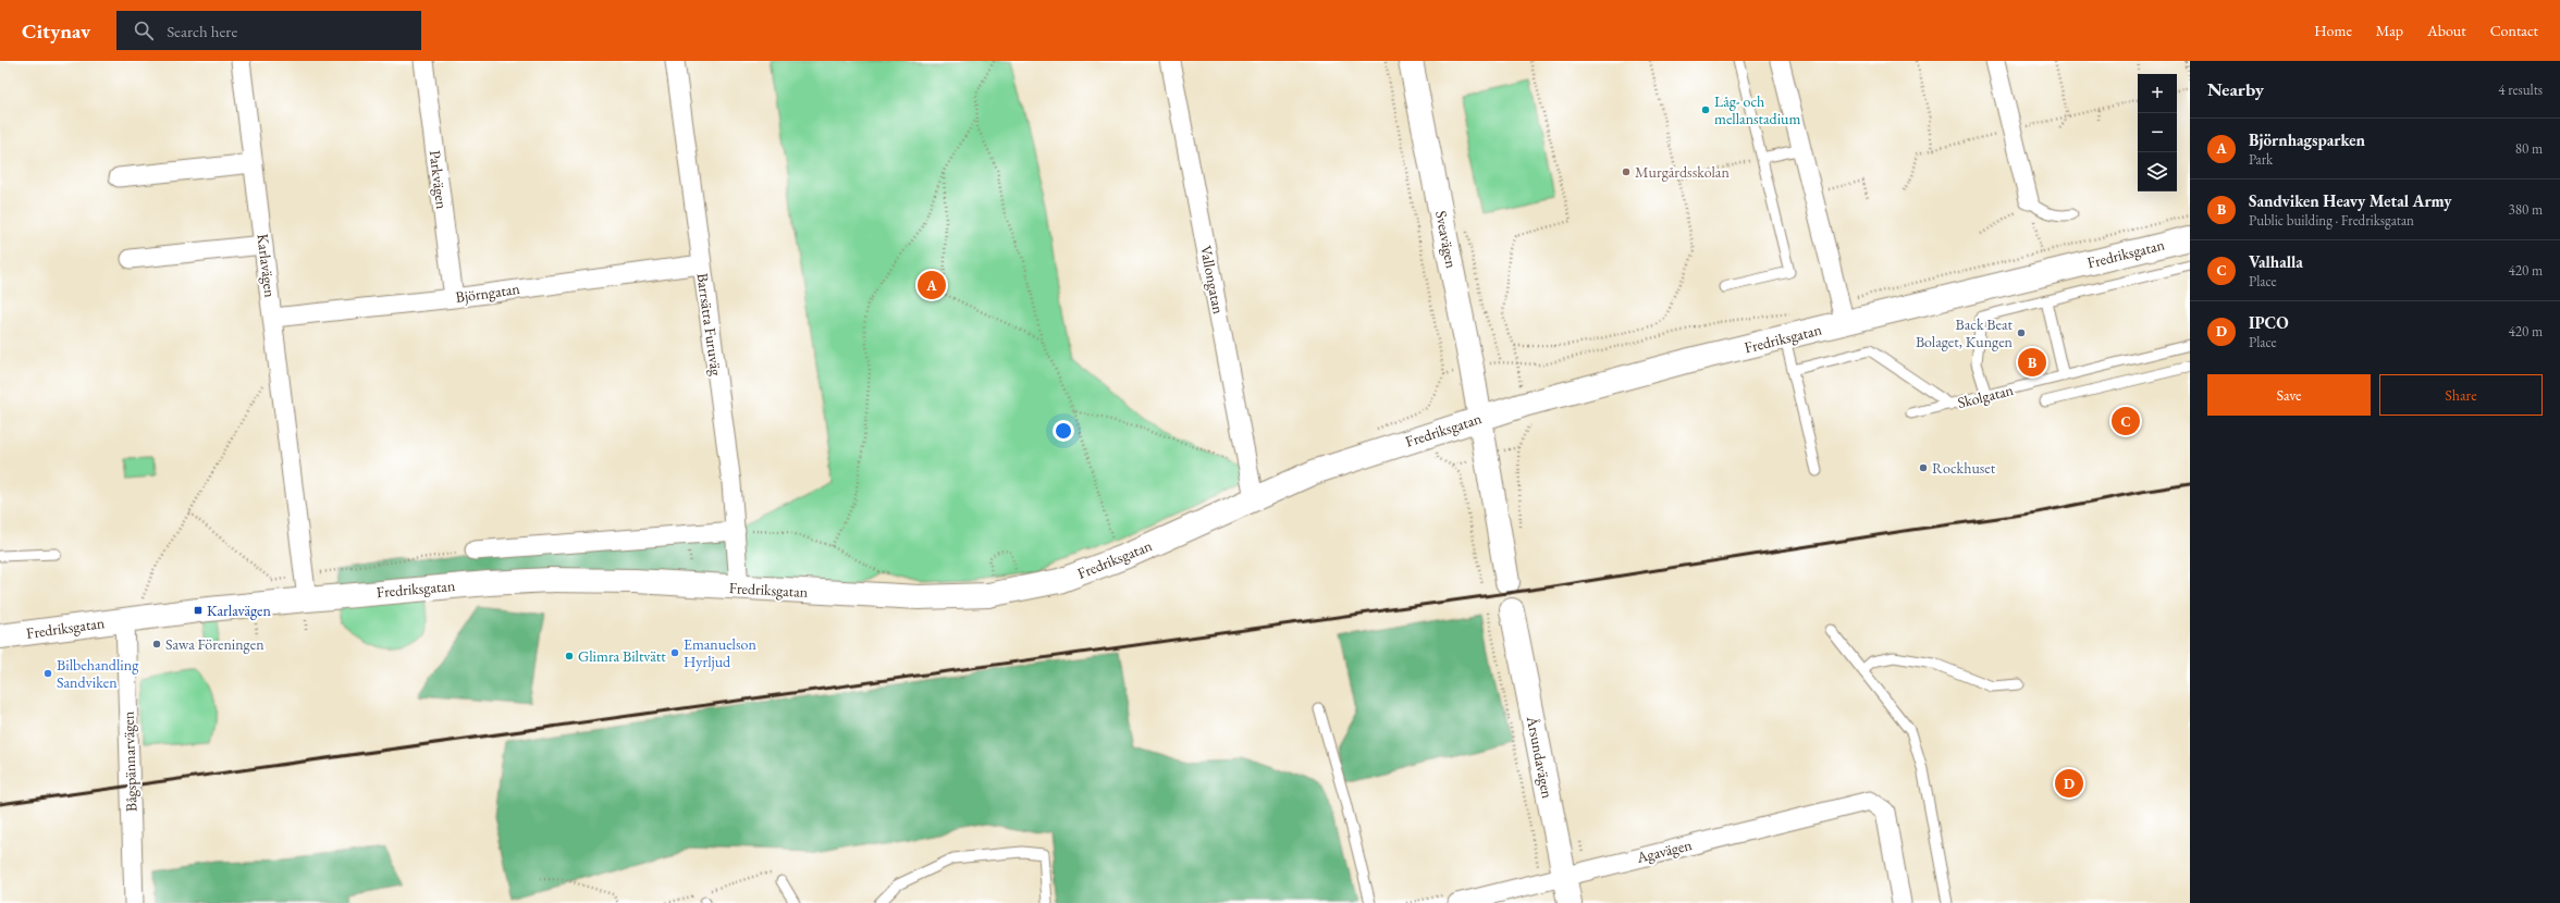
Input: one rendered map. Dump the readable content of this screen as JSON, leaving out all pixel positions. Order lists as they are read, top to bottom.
{
  "streets": {
    "street": [
      "Parkvägen",
      "Sveavägen",
      "Fredriksgatan",
      "Karlavägen",
      "Vallongatan",
      "Björngatan",
      "Barrsätra Furuväg",
      "Årsundavägen",
      "Bågspännarvägen",
      "Agavägen"
    ],
    "lane": ["Skolgatan"]
  },
  "crossings": [
    ["Parkvägen", "Björngatan"],
    ["Sveavägen", "Fredriksgatan"],
    ["Fredriksgatan", "Karlavägen"],
    ["Fredriksgatan", "Vallongatan"],
    ["Fredriksgatan", "Barrsätra Furuväg"],
    ["Fredriksgatan", "Bågspännarvägen"],
    ["Karlavägen", "Björngatan"],
    ["Björngatan", "Barrsätra Furuväg"],
    ["Årsundavägen", "Agavägen"]
  ],
  "places": {
    "other": [
      "Låg- och mellanstadium",
      "Murgårdsskolan",
      "Back Beat Bolaget, Kungen",
      "Rockhuset",
      "Sawa Föreningen",
      "Emanuelson Hyrljud",
      "Glimra Biltvätt",
      "Bilbehandling Sandviken"
    ],
    "transit": ["Karlavägen"]
  },
  "page": {
    "header": "Citynav",
    "search": "Search here",
    "nav": [
      "Home",
      "Map",
      "About",
      "Contact"
    ],
    "heading": ["Nearby", "4 results"],
    "map_buttons": ["+", "−"],
    "list": [
      {
        "mark": "A",
        "name": "Björnhagsparken",
        "note": "Park",
        "value": "80 m"
      },
      {
        "mark": "B",
        "name": "Sandviken Heavy Metal Army",
        "note": "Public building · Fredriksgatan",
        "value": "380 m"
      },
      {
        "mark": "C",
        "name": "Valhalla",
        "note": "Place",
        "value": "420 m"
      },
      {
        "mark": "D",
        "name": "IPCO",
        "note": "Place",
        "value": "420 m"
      }
    ],
    "pins": [
      "A",
      "B",
      "C",
      "D"
    ],
    "buttons": ["Save", "Share"]
  }
}
